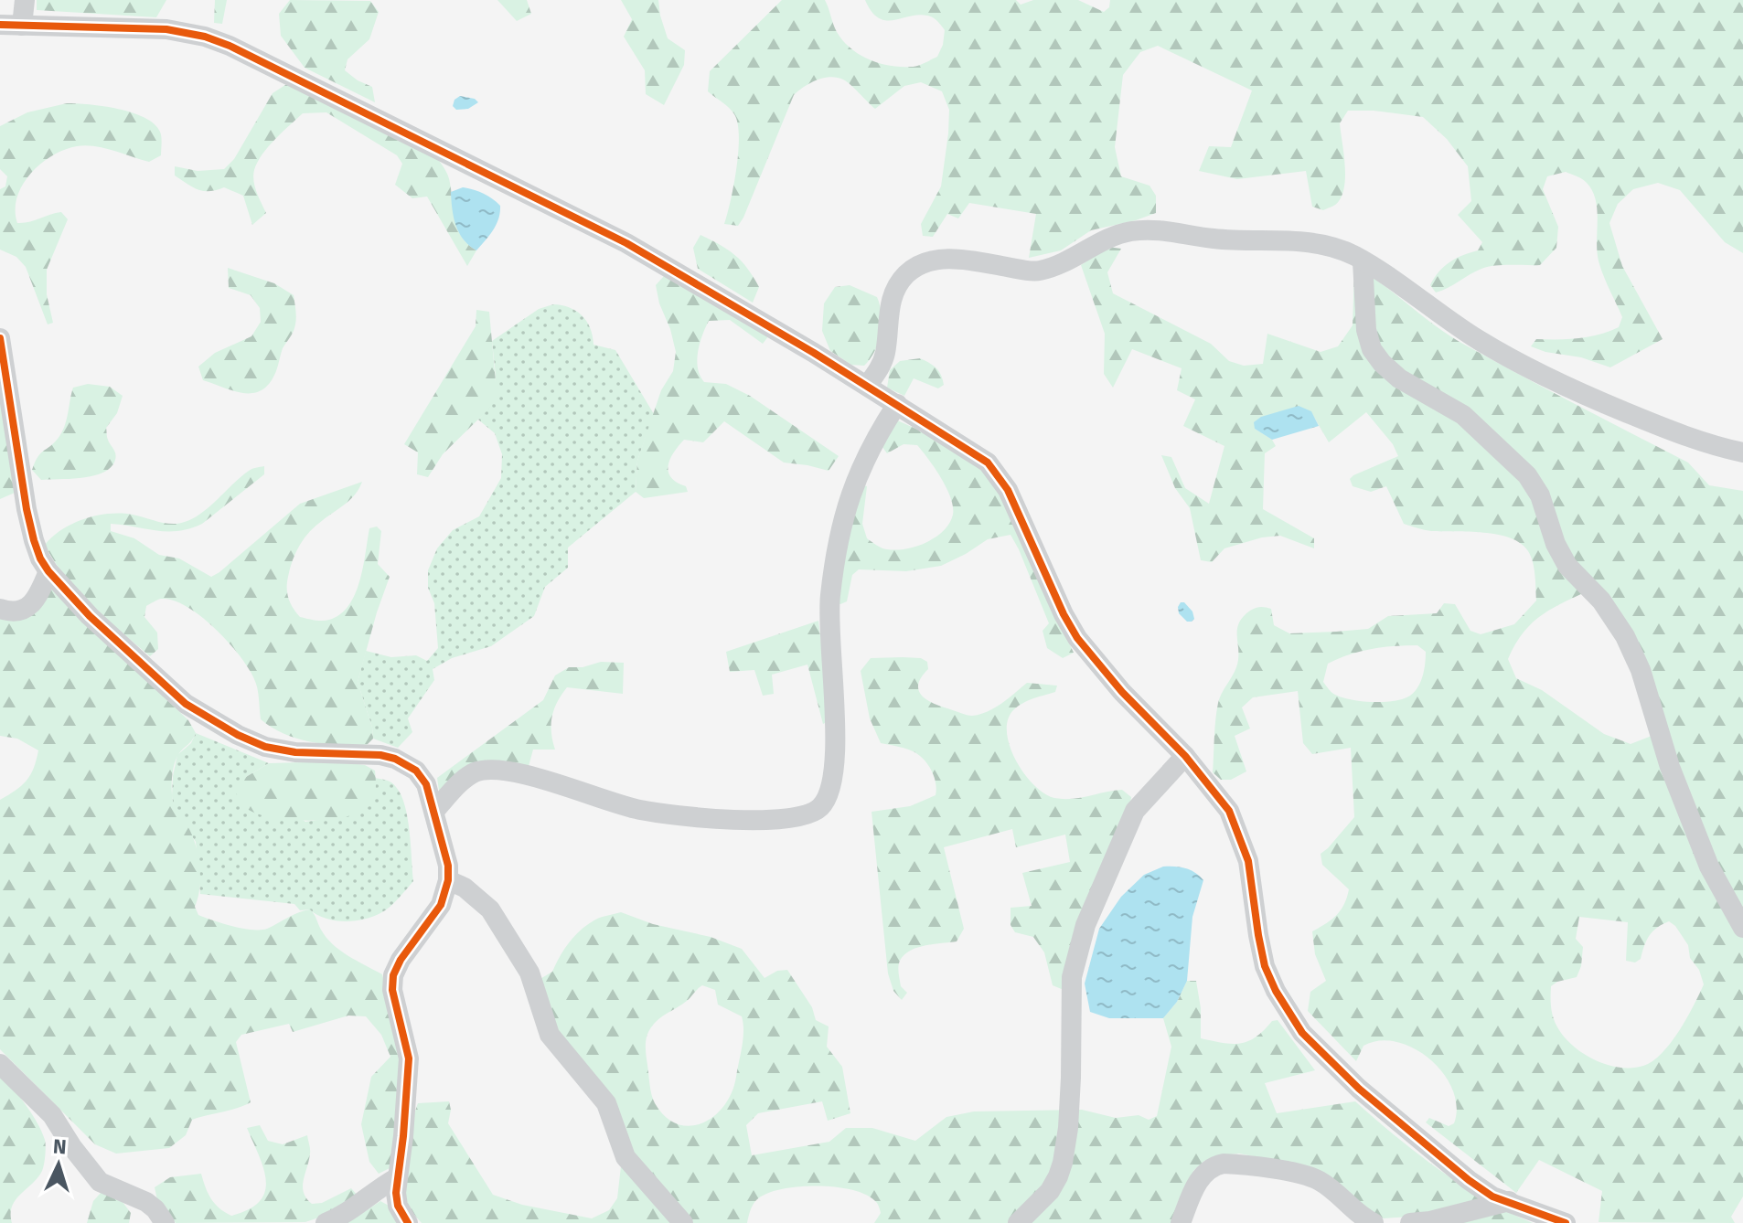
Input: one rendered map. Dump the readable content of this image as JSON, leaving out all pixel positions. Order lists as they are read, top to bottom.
{
  "north": "top"
}
